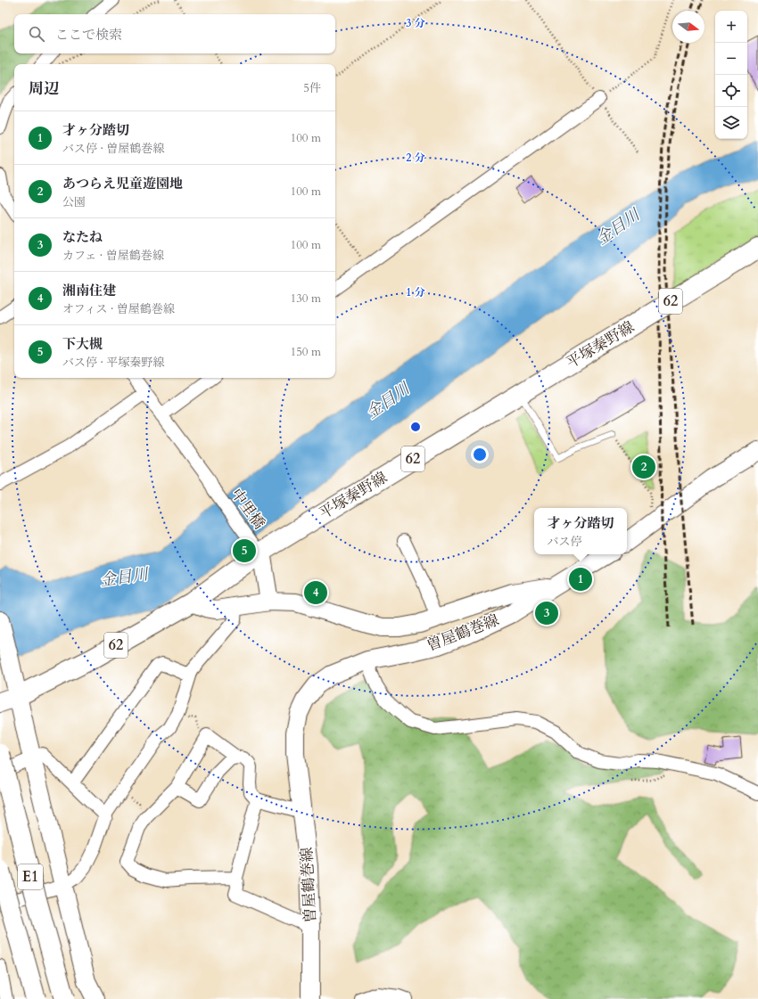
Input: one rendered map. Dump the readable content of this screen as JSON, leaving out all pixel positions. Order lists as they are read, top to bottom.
{
  "streets": {
    "main road": [
      "62",
      "平塚秦野線",
      "曽屋鶴巻線",
      "E1"
    ],
    "street": ["中里橋"]
  },
  "crossings": [
    ["平塚秦野線", "中里橋"],
    ["平塚秦野線", "曽屋鶴巻線"]
  ],
  "water": ["金目川"],
  "north": "right",
  "page": {
    "map_buttons": ["+", "−"],
    "search": "ここで検索",
    "heading": ["周辺", "5件"],
    "list": [
      {
        "mark": "1",
        "name": "才ヶ分踏切",
        "note": "バス停 · 曽屋鶴巻線",
        "value": "100 m"
      },
      {
        "mark": "2",
        "name": "あつらえ児童遊園地",
        "note": "公園",
        "value": "100 m"
      },
      {
        "mark": "3",
        "name": "なたね",
        "note": "カフェ · 曽屋鶴巻線",
        "value": "100 m"
      },
      {
        "mark": "4",
        "name": "湘南住建",
        "note": "オフィス · 曽屋鶴巻線",
        "value": "130 m"
      },
      {
        "mark": "5",
        "name": "下大槻",
        "note": "バス停 · 平塚秦野線",
        "value": "150 m"
      }
    ],
    "pins": [
      "2",
      "5",
      "1",
      "4",
      "3"
    ],
    "popup": ["才ヶ分踏切", "バス停"]
  },
  "rings": ["3 分", "2 分", "1 分"]
}
